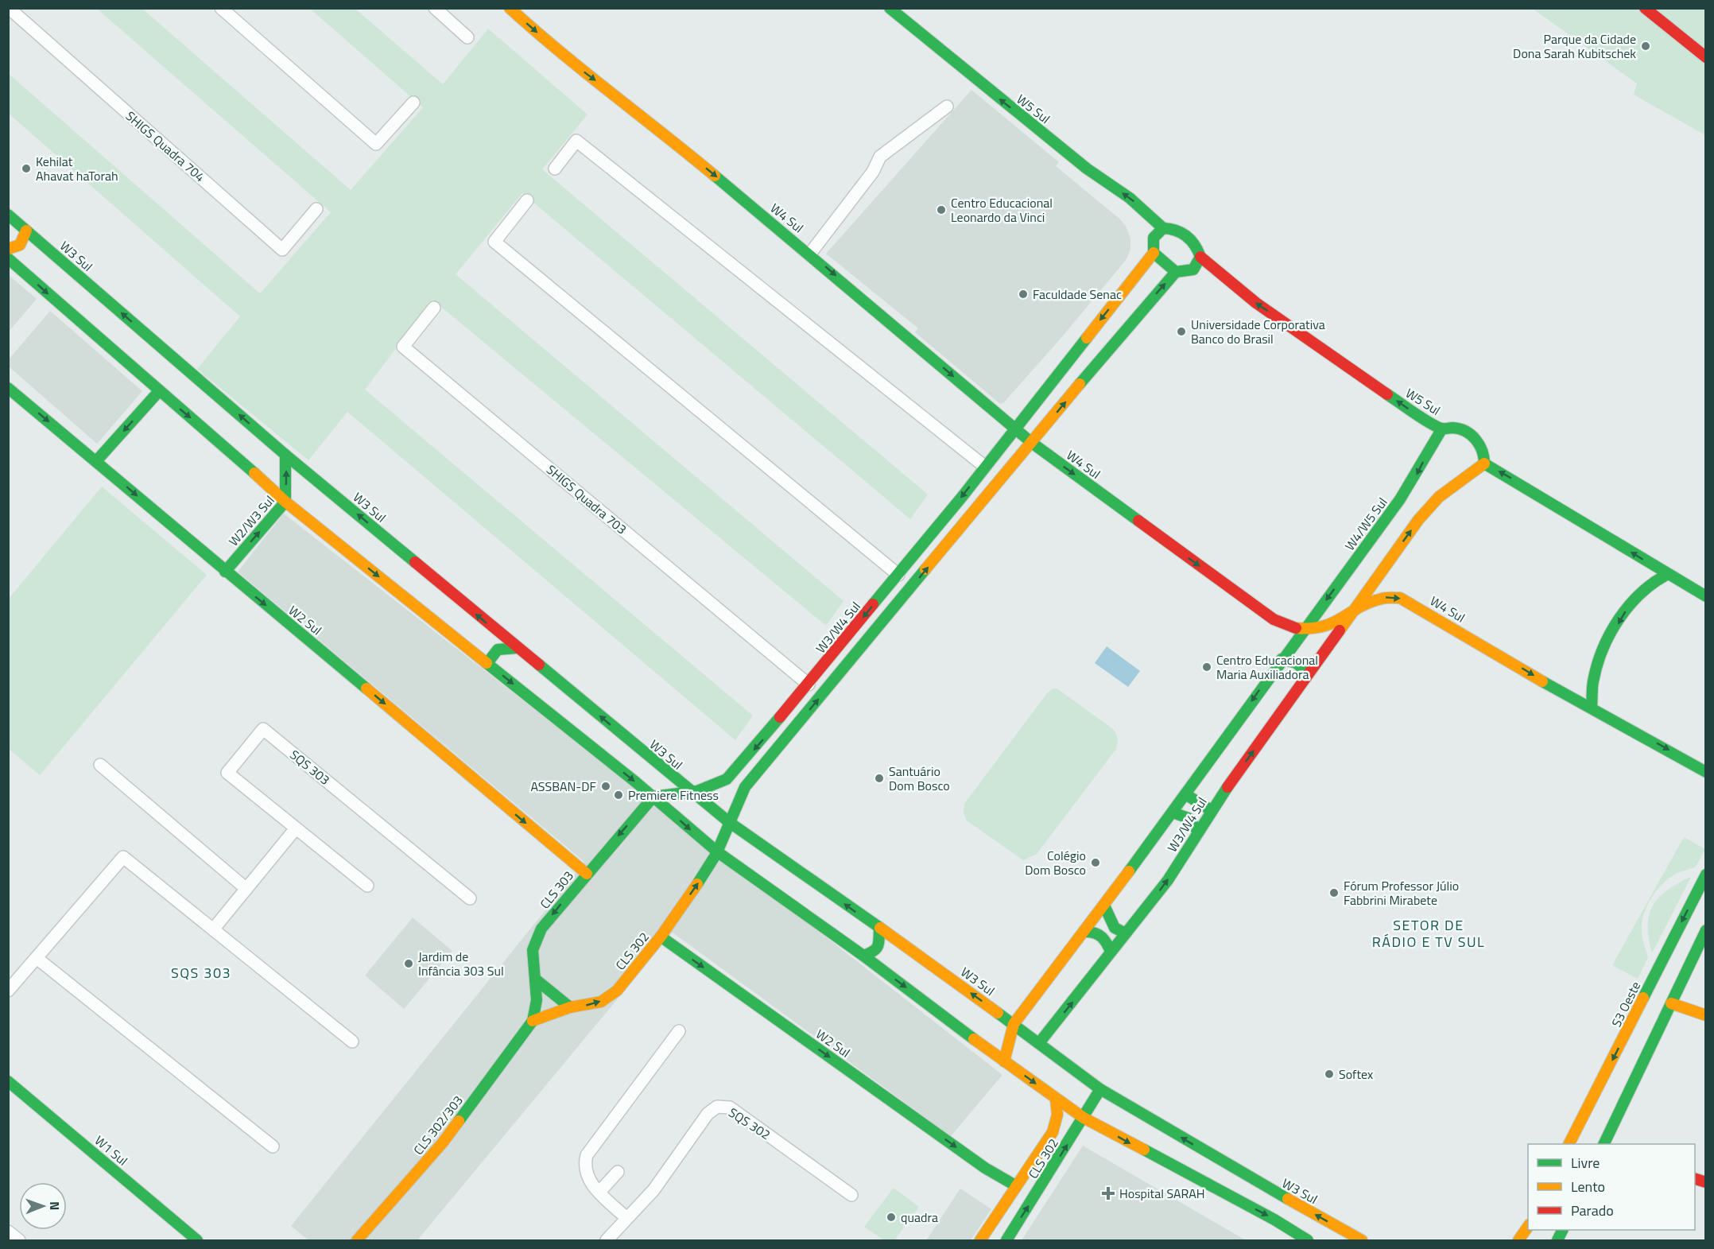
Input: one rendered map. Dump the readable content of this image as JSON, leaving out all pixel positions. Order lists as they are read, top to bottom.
{
  "streets": {
    "main road": [
      "W5 Sul",
      "W4 Sul",
      "W3 Sul",
      "W2/W3 Sul",
      "W4/W5 Sul",
      "W2 Sul",
      "W3/W4 Sul",
      "CLS 303",
      "CLS 302",
      "S3 Oeste",
      "CLS 302/303",
      "W1 Sul"
    ],
    "street": [
      "SHIGS Quadra 704",
      "SHIGS Quadra 703",
      "SQS 303",
      "SQS 302"
    ]
  },
  "crossings": [
    ["W5 Sul", "W4/W5 Sul"],
    ["W4 Sul", "W4/W5 Sul"],
    ["W4 Sul", "W3/W4 Sul"],
    ["W3 Sul", "W2/W3 Sul"],
    ["W3 Sul", "W3/W4 Sul"],
    ["W3 Sul", "CLS 302"],
    ["SHIGS Quadra 703", "W3/W4 Sul"],
    ["W2/W3 Sul", "W2 Sul"],
    ["W4/W5 Sul", "W3/W4 Sul"],
    ["W2 Sul", "CLS 303"],
    ["W2 Sul", "CLS 302"],
    ["W3/W4 Sul", "CLS 303"],
    ["CLS 303", "CLS 302"],
    ["CLS 303", "CLS 302/303"],
    ["CLS 302", "CLS 302/303"]
  ],
  "one_way": [
    "W5 Sul",
    "W4 Sul",
    "W2/W3 Sul",
    "CLS 303"
  ],
  "districts": ["SETOR DE RÁDIO E TV SUL", "SQS 303"],
  "places": {
    "other": [
      "Parque da Cidade Dona Sarah Kubitschek",
      "Kehilat Ahavat haTorah",
      "Centro Educacional Leonardo da Vinci",
      "Faculdade Senac",
      "Universidade Corporativa Banco do Brasil",
      "Centro Educacional Maria Auxiliadora",
      "Santuário Dom Bosco",
      "ASSBAN-DF",
      "Premiere Fitness",
      "Colégio Dom Bosco",
      "Fórum Professor Júlio Fabbrini Mirabete",
      "Jardim de Infância 303 Sul",
      "Softex",
      "quadra"
    ],
    "health": ["Hospital SARAH"]
  },
  "legend": ["Livre", "Lento", "Parado"],
  "north": "right"
}
